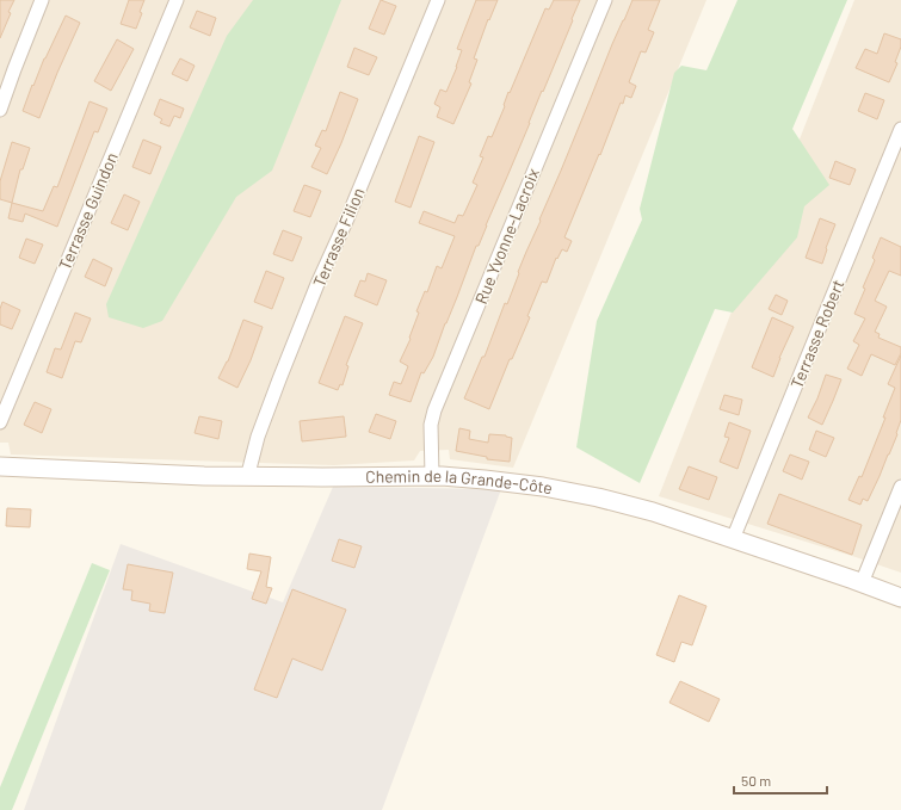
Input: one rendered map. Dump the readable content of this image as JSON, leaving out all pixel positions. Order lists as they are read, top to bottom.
{
  "streets": {
    "main road": ["Chemin de la Grande-Côte"],
    "street": [
      "Terrasse Guindon",
      "Rue Yvonne-Lacroix",
      "Terrasse Filion",
      "Terrasse Robert"
    ]
  },
  "crossings": [
    ["Rue Yvonne-Lacroix", "Chemin de la Grande-Côte"],
    ["Terrasse Filion", "Chemin de la Grande-Côte"],
    ["Terrasse Robert", "Chemin de la Grande-Côte"]
  ],
  "scale_bar": "50 m"
}
